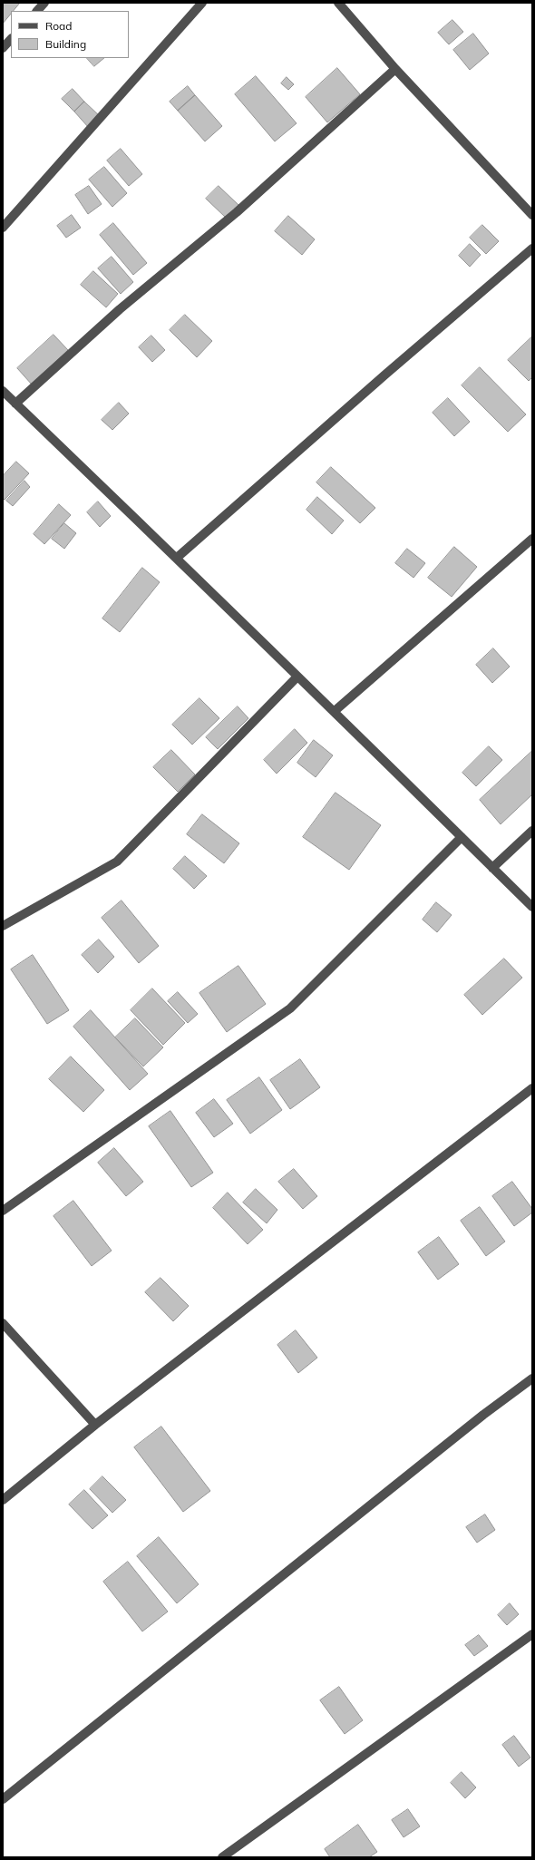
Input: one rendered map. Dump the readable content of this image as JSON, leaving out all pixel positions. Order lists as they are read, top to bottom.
{
  "legend": ["Road", "Building"]
}
